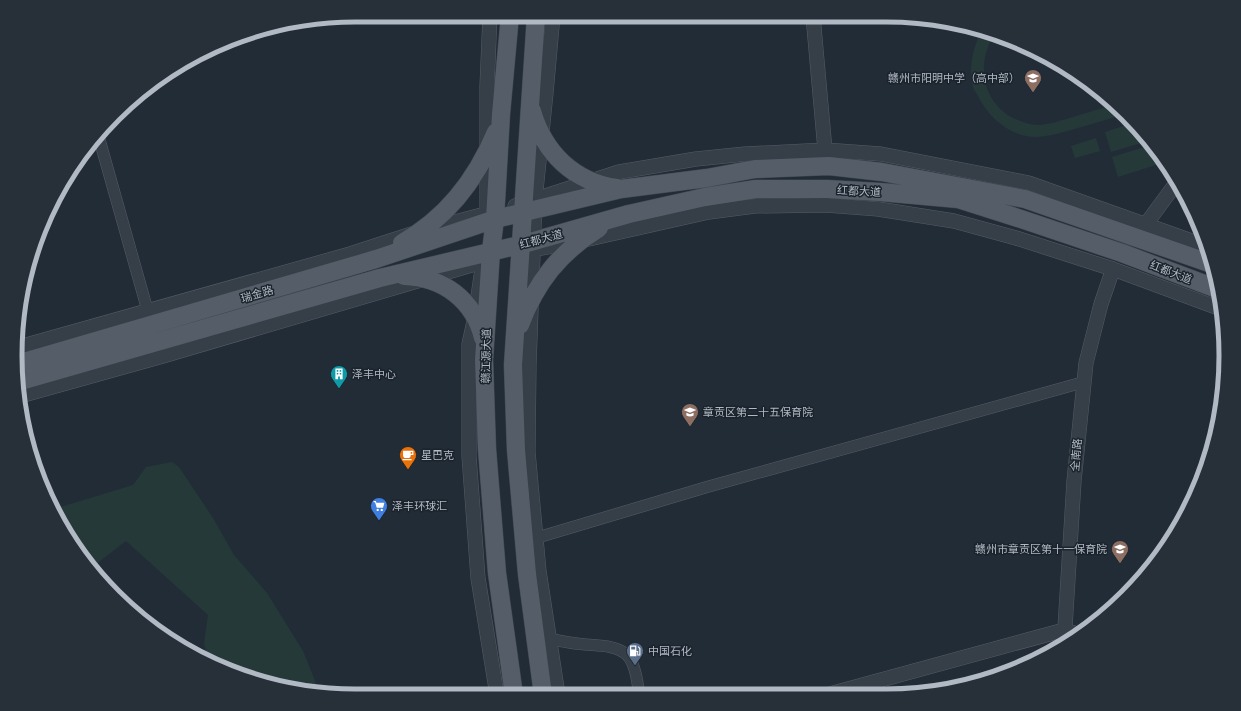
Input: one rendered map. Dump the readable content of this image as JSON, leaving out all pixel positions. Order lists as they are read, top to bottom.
{
  "streets": {
    "main road": ["红都大道", "瑞金路", "赣江源大道"],
    "street": ["全南路"]
  },
  "crossings": [
    ["红都大道", "瑞金路"],
    ["红都大道", "赣江源大道"],
    ["瑞金路", "赣江源大道"]
  ],
  "places": {
    "school or university": ["赣州市阳明中学（高中部）", "章贡区第二十五保育院", "赣州市章贡区第十一保育院"],
    "building": ["泽丰中心"],
    "cafe": ["星巴克"],
    "supermarket": ["泽丰环球汇"],
    "fuel station": ["中国石化"]
  }
}
